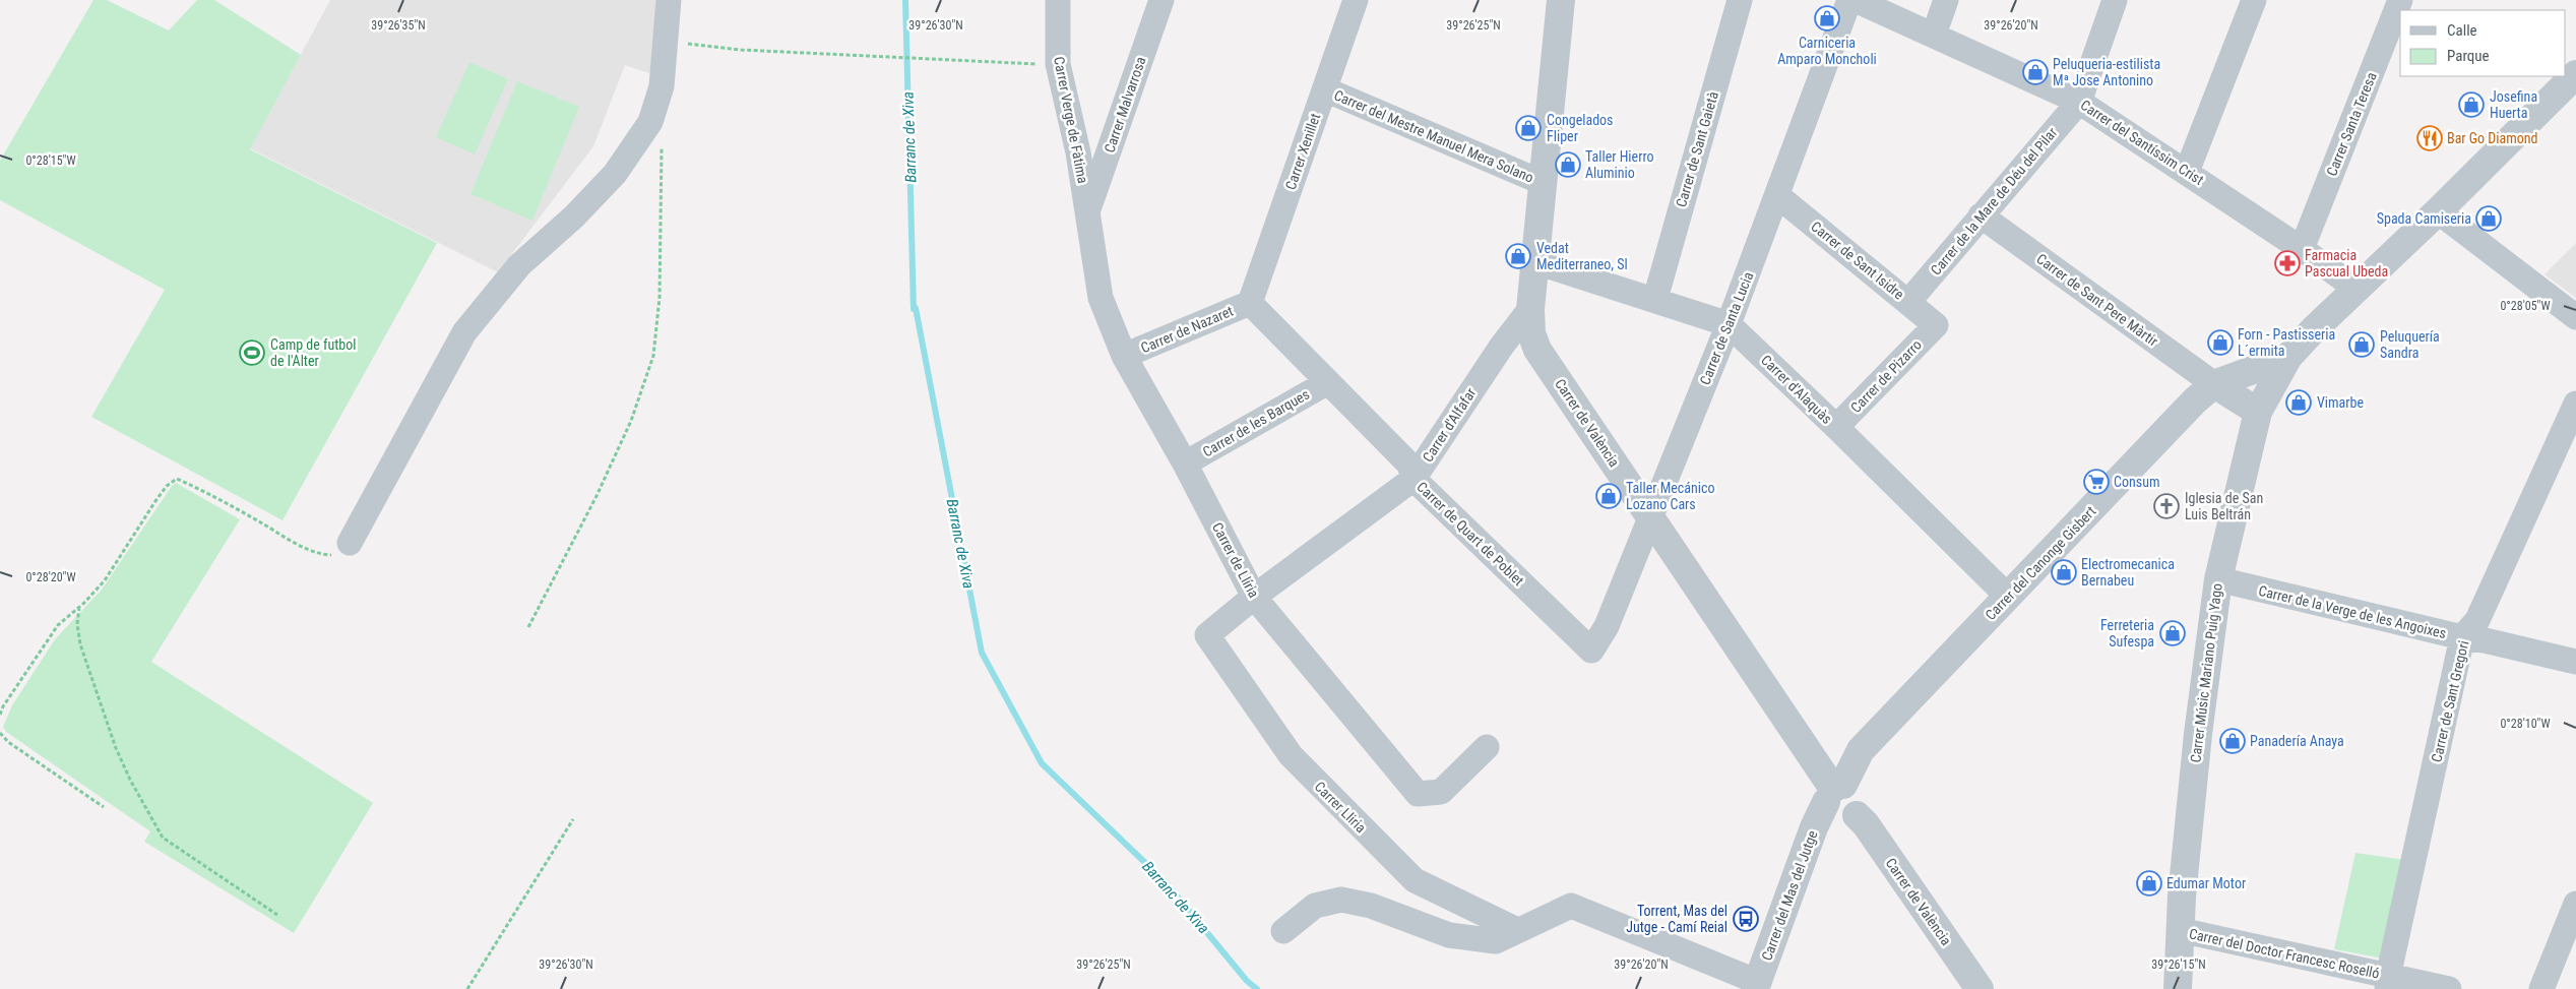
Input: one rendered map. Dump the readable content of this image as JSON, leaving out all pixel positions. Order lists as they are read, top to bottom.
{
  "streets": {
    "street": [
      "Carrer Malvarrosa",
      "Carrer Verge de Fàtima",
      "Carrer Santa Teresa",
      "Carrer del Mestre Manuel Mera Solano",
      "Carrer del Santíssim Crist",
      "Carrer de Sant Gaietà",
      "Carrer Xenillet",
      "Carrer de la Mare de Déu del Pilar",
      "Carrer de Sant Isidre",
      "Carrer de Sant Pere Màrtir",
      "Carrer de Santa Lucia",
      "Carrer de Nazaret",
      "Carrer de Pizarro",
      "Carrer d'Alaquàs",
      "Carrer de les Barques",
      "Carrer de València",
      "Carrer d'Alfafar",
      "Carrer de Quart de Poblet",
      "Carrer de Llíria",
      "Carrer del Canonge Gisbert",
      "Carrer de la Verge de les Angoixes",
      "Carrer Músic Mariano Puig Yago",
      "Carrer de Sant Gregori",
      "Carrer Lliria",
      "Carrer del Mas del Jutge",
      "Carrer del Doctor Francesc Roselló"
    ]
  },
  "crossings": [
    ["Carrer Malvarrosa", "Carrer Verge de Fàtima"],
    ["Carrer Malvarrosa", "Carrer de Llíria"],
    ["Carrer Verge de Fàtima", "Carrer de Llíria"],
    ["Carrer Santa Teresa", "Carrer del Santíssim Crist"],
    ["Carrer del Mestre Manuel Mera Solano", "Carrer Xenillet"],
    ["Carrer del Mestre Manuel Mera Solano", "Carrer de València"],
    ["Carrer del Santíssim Crist", "Carrer de la Mare de Déu del Pilar"],
    ["Carrer de Sant Gaietà", "Carrer d'Alaquàs"],
    ["Carrer Xenillet", "Carrer de Nazaret"],
    ["Carrer Xenillet", "Carrer de Quart de Poblet"],
    ["Carrer de la Mare de Déu del Pilar", "Carrer de Sant Isidre"],
    ["Carrer de la Mare de Déu del Pilar", "Carrer de Sant Pere Màrtir"],
    ["Carrer de Sant Isidre", "Carrer de Santa Lucia"],
    ["Carrer de Sant Isidre", "Carrer de Pizarro"],
    ["Carrer de Sant Pere Màrtir", "Carrer del Canonge Gisbert"],
    ["Carrer de Santa Lucia", "Carrer d'Alaquàs"],
    ["Carrer de Santa Lucia", "Carrer de València"],
    ["Carrer de Santa Lucia", "Carrer de Quart de Poblet"],
    ["Carrer de Nazaret", "Carrer de Quart de Poblet"],
    ["Carrer de Nazaret", "Carrer de Llíria"],
    ["Carrer de Pizarro", "Carrer d'Alaquàs"],
    ["Carrer d'Alaquàs", "Carrer de València"],
    ["Carrer d'Alaquàs", "Carrer del Canonge Gisbert"],
    ["Carrer de les Barques", "Carrer de Quart de Poblet"],
    ["Carrer de les Barques", "Carrer de Llíria"],
    ["Carrer de València", "Carrer d'Alfafar"],
    ["Carrer de València", "Carrer del Canonge Gisbert"],
    ["Carrer de València", "Carrer del Mas del Jutge"],
    ["Carrer d'Alfafar", "Carrer de Quart de Poblet"],
    ["Carrer d'Alfafar", "Carrer de Llíria"],
    ["Carrer d'Alfafar", "Carrer Lliria"],
    ["Carrer del Canonge Gisbert", "Carrer Músic Mariano Puig Yago"],
    ["Carrer del Canonge Gisbert", "Carrer del Mas del Jutge"],
    ["Carrer de la Verge de les Angoixes", "Carrer Músic Mariano Puig Yago"],
    ["Carrer de la Verge de les Angoixes", "Carrer de Sant Gregori"],
    ["Carrer Músic Mariano Puig Yago", "Carrer del Doctor Francesc Roselló"],
    ["Carrer de Sant Gregori", "Carrer del Doctor Francesc Roselló"]
  ],
  "water": ["Barranc de Xiva"],
  "places": {
    "shop": [
      "Carniceria Amparo Moncholi",
      "Peluqueria-estilista Mª Jose Antonino",
      "Josefina Huerta",
      "Congelados Fliper",
      "Taller Hierro Aluminio",
      "Spada Camiseria",
      "Vedat Mediterraneo, Sl",
      "Forn - Pastisseria L´ermita",
      "Peluquería Sandra",
      "Vimarbe",
      "Taller Mecánico Lozano Cars",
      "Electromecanica Bernabeu",
      "Ferreteria Sufespa",
      "Panadería Anaya",
      "Edumar Motor"
    ],
    "restaurant": ["Bar Go Diamond"],
    "pharmacy": ["Farmacia Pascual Ubeda"],
    "sports": ["Camp de futbol de l'Alter"],
    "supermarket": ["Consum"],
    "church": ["Iglesia de San Luis Beltrán"],
    "bus stop": ["Torrent, Mas del Jutge - Camí Reial"]
  },
  "legend": ["Calle", "Parque"],
  "coordinates": [
    "39°26'35\"N",
    "39°26'30\"N",
    "39°26'25\"N",
    "39°26'20\"N",
    "0°28'15\"W",
    "0°28'05\"W",
    "0°28'20\"W",
    "0°28'10\"W",
    "39°26'15\"N"
  ]
}
